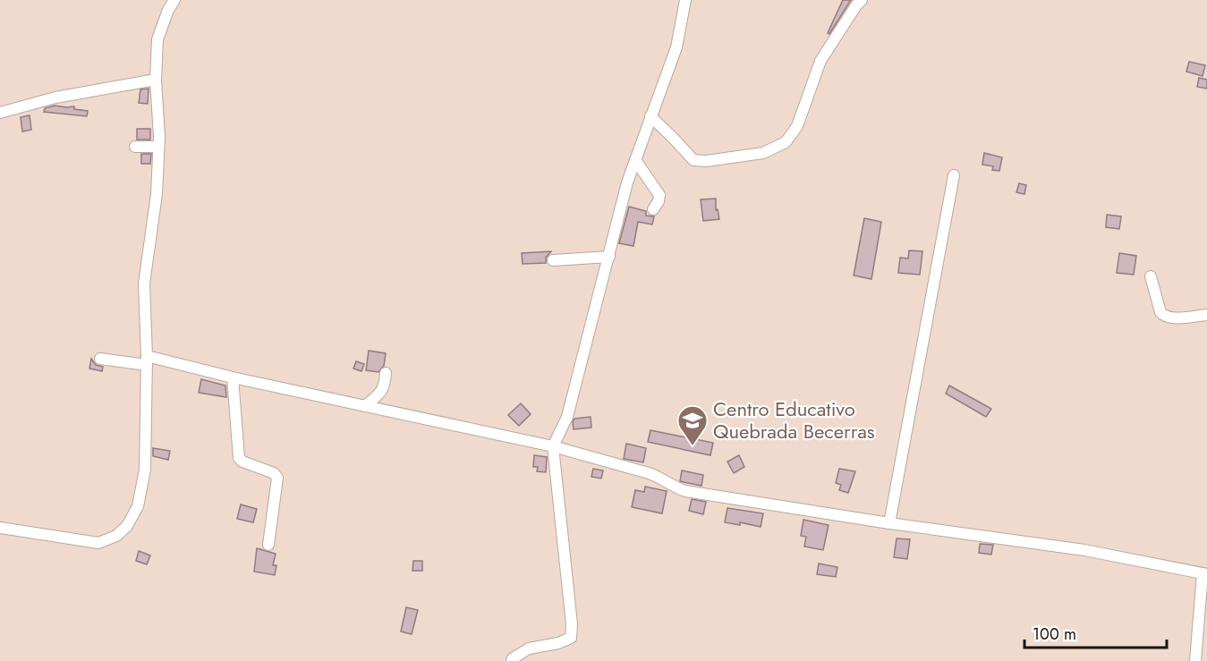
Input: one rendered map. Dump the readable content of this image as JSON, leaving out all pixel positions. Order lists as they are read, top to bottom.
{
  "places": {
    "school or university": ["Centro Educativo Quebrada Becerras"]
  },
  "scale_bar": "100 m"
}
